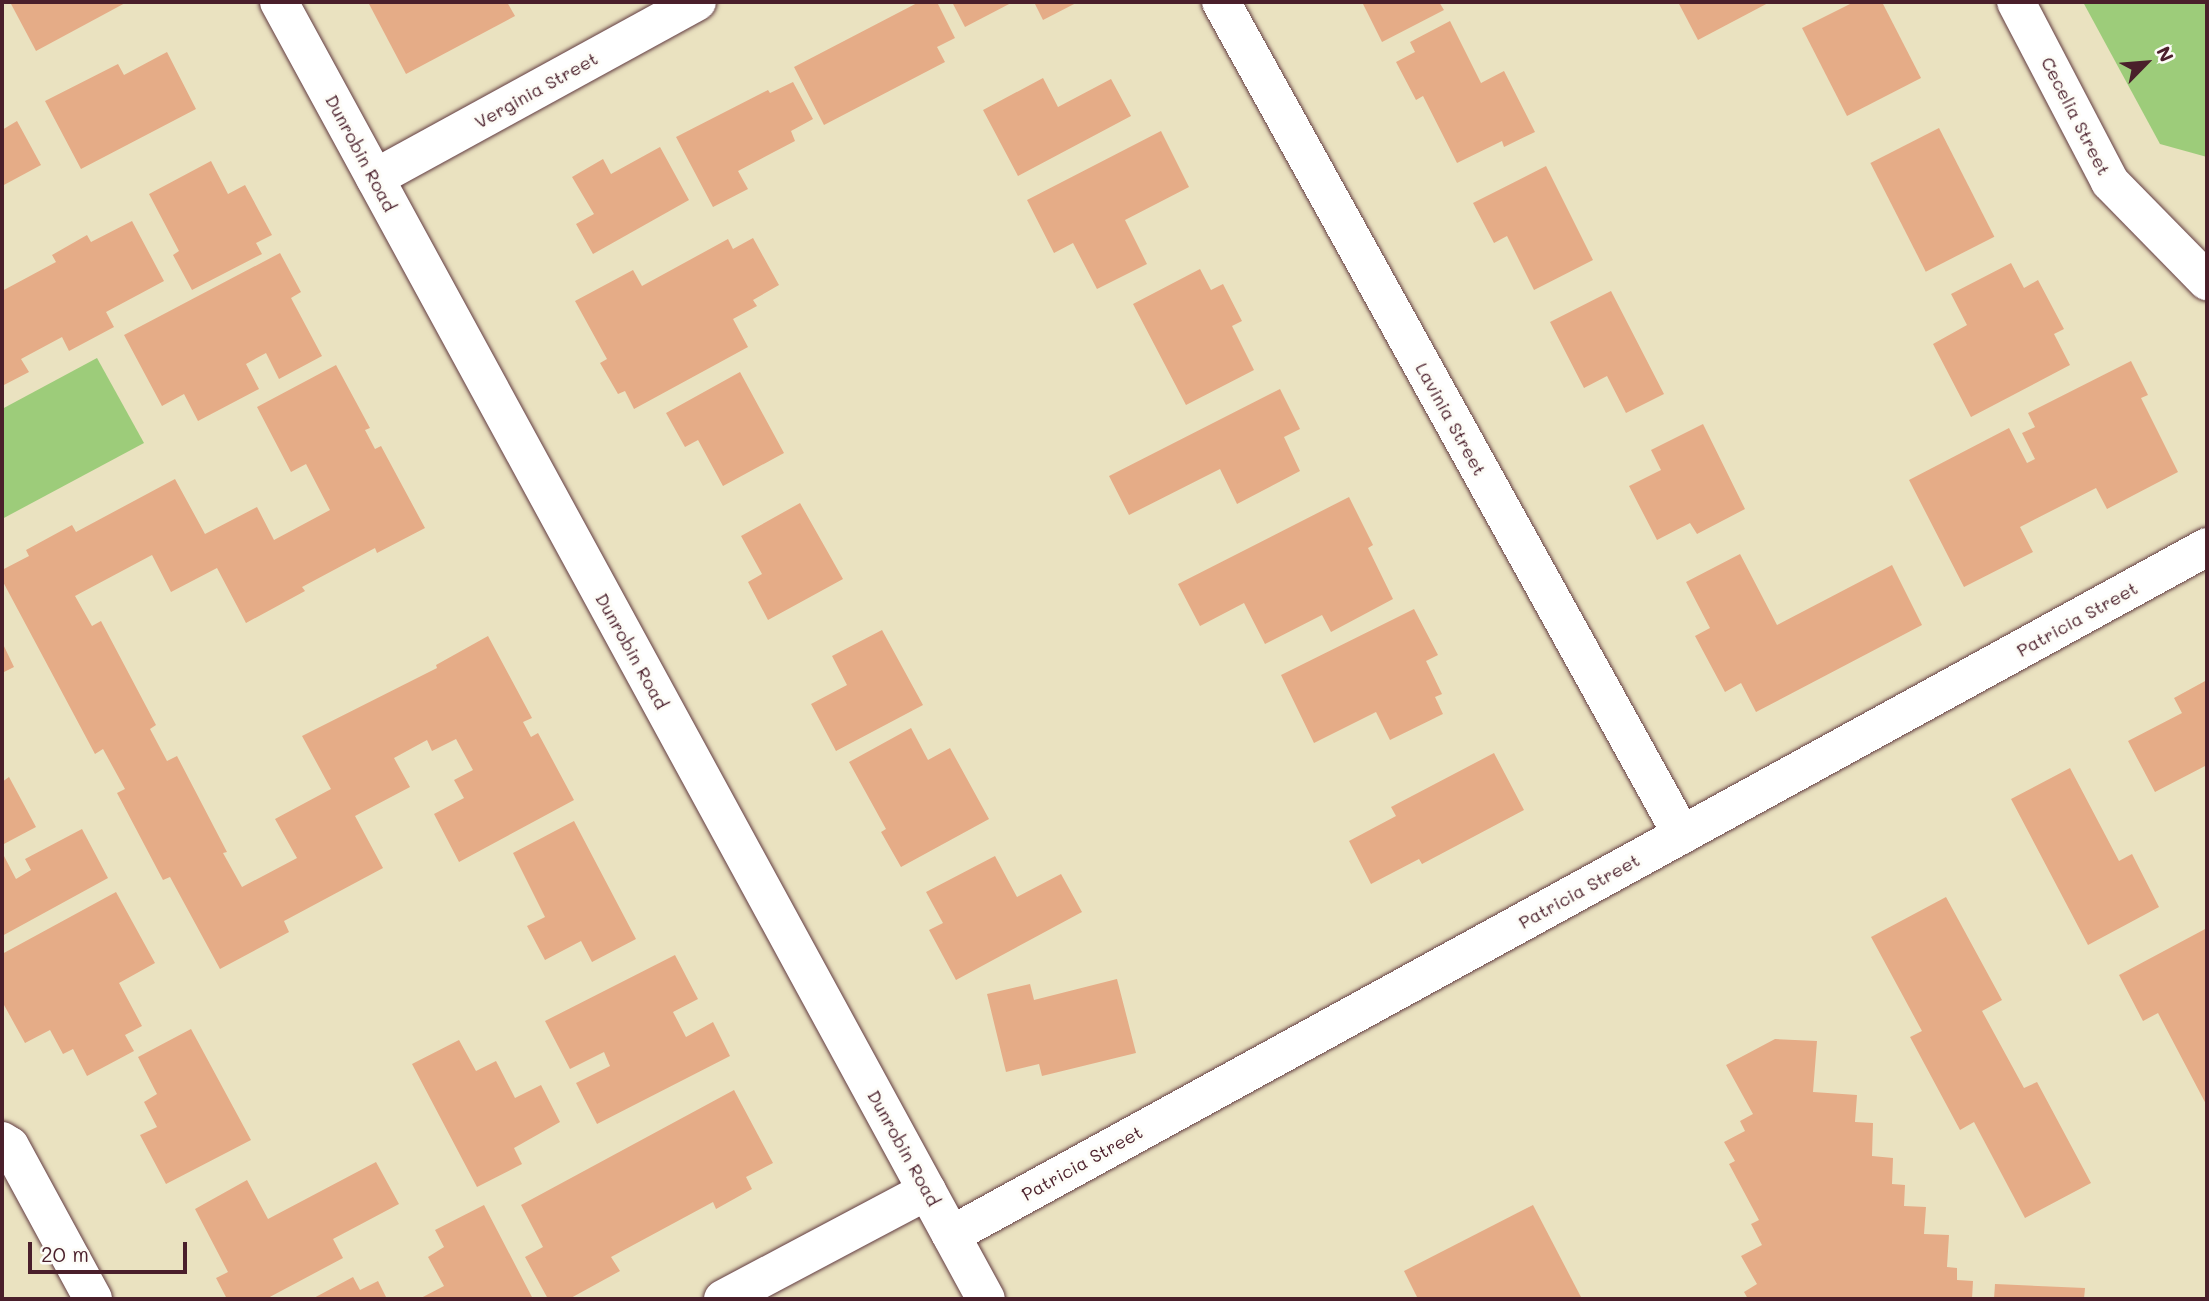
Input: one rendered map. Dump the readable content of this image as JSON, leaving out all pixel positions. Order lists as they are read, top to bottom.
{
  "streets": {
    "street": [
      "Verginia Street",
      "Cecelia Street",
      "Dunrobin Road",
      "Lavinia Street",
      "Patricia Street"
    ]
  },
  "crossings": [
    ["Verginia Street", "Dunrobin Road"],
    ["Dunrobin Road", "Patricia Street"],
    ["Lavinia Street", "Patricia Street"]
  ],
  "scale_bar": "20 m",
  "north": "top right"
}
